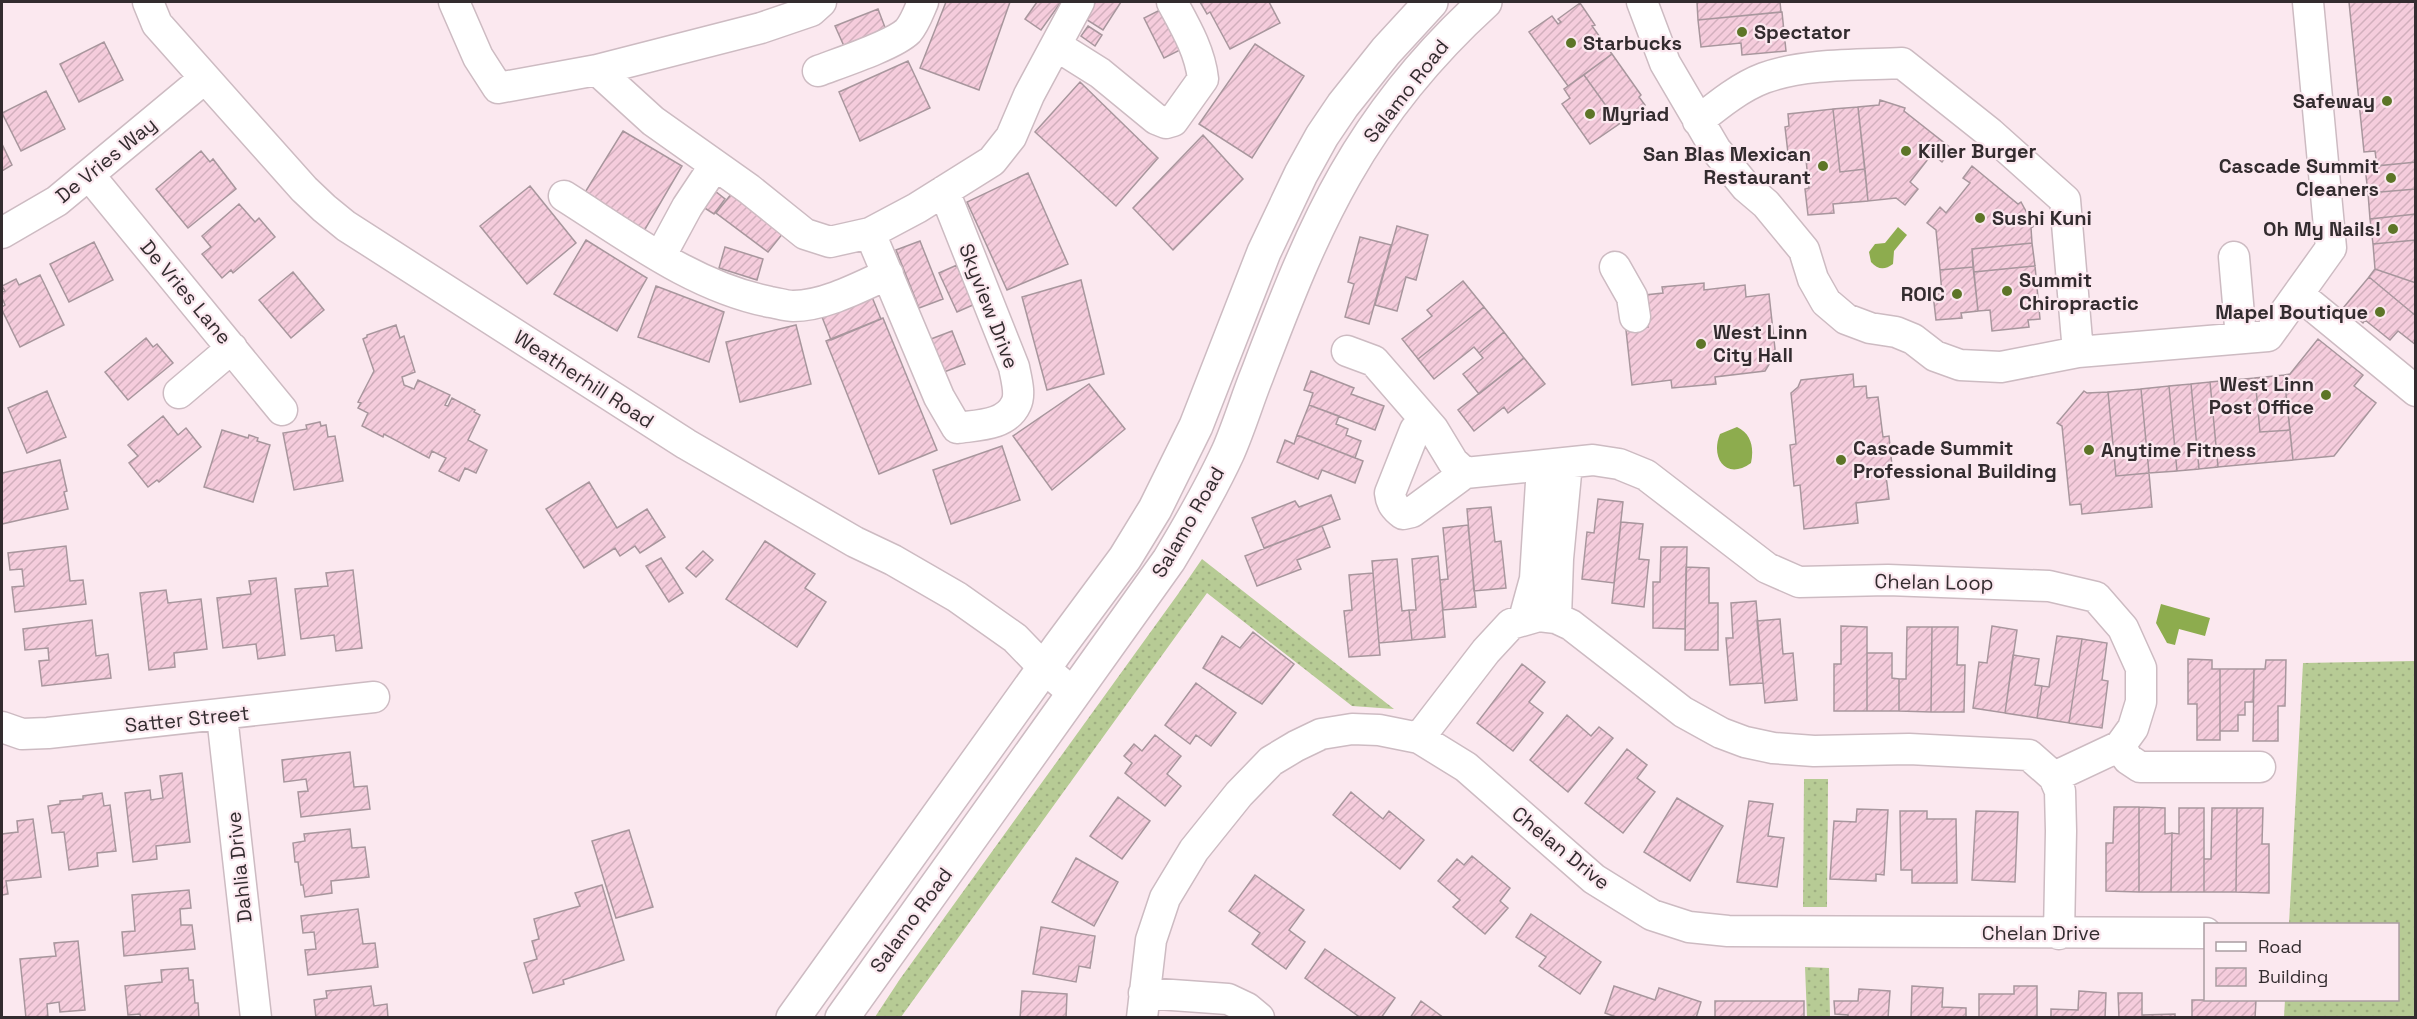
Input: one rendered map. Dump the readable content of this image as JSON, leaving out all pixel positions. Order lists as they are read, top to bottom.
{
  "streets": {
    "main road": ["Salamo Road"],
    "street": [
      "De Vries Way",
      "De Vries Lane",
      "Skyview Drive",
      "Weatherhill Road",
      "Chelan Loop",
      "Satter Street",
      "Chelan Drive",
      "Dahlia Drive"
    ]
  },
  "crossings": [
    ["Salamo Road", "Weatherhill Road"],
    ["De Vries Way", "De Vries Lane"],
    ["De Vries Way", "Weatherhill Road"],
    ["Satter Street", "Dahlia Drive"]
  ],
  "places": [
    "Spectator",
    "Starbucks",
    "Safeway",
    "Myriad",
    "Killer Burger",
    "San Blas Mexican Restaurant",
    "Cascade Summit Cleaners",
    "Sushi Kuni",
    "Oh My Nails!",
    "Summit Chiropractic",
    "ROIC",
    "Mapel Boutique",
    "West Linn City Hall",
    "West Linn Post Office",
    "Anytime Fitness",
    "Cascade Summit Professional Building"
  ],
  "legend": ["Road", "Building"]
}
